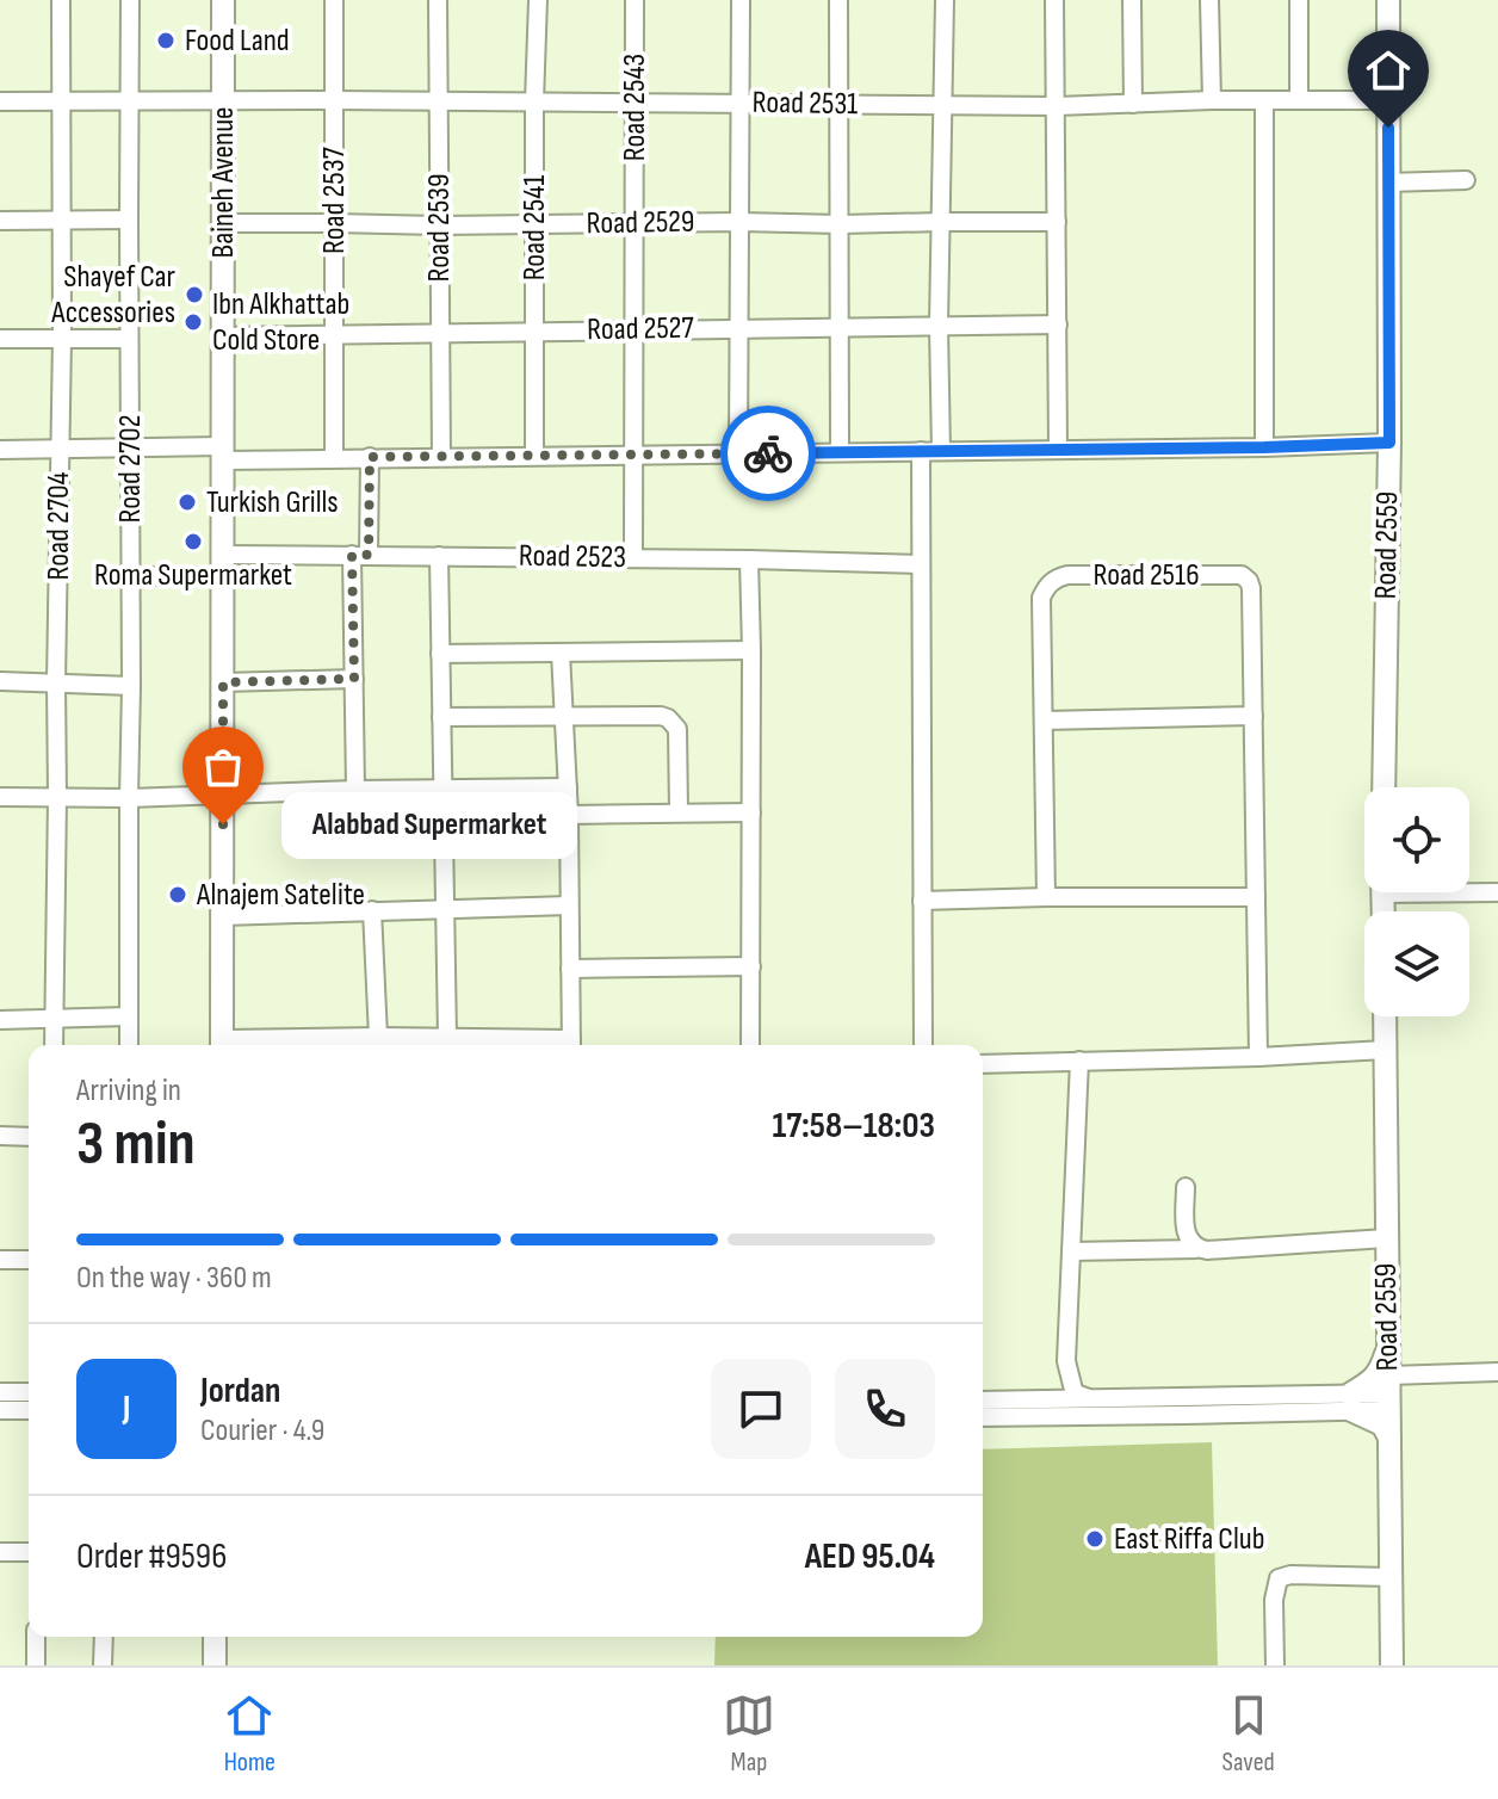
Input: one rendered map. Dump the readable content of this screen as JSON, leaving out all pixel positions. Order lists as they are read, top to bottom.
{
  "streets": {
    "street": [
      "Road 2531",
      "Road 2543",
      "Baineh Avenue",
      "Road 2537",
      "Road 2529",
      "Road 2539",
      "Road 2541",
      "Road 2527",
      "Road 2702",
      "Road 2704",
      "Road 2559",
      "Road 2523",
      "Road 2516"
    ]
  },
  "crossings": [
    ["Road 2531", "Road 2543"],
    ["Road 2531", "Baineh Avenue"],
    ["Road 2531", "Road 2537"],
    ["Road 2531", "Road 2539"],
    ["Road 2531", "Road 2541"],
    ["Road 2531", "Road 2702"],
    ["Road 2531", "Road 2704"],
    ["Road 2531", "Road 2559"],
    ["Road 2543", "Road 2529"],
    ["Road 2543", "Road 2527"],
    ["Road 2543", "Road 2523"],
    ["Baineh Avenue", "Road 2529"],
    ["Baineh Avenue", "Road 2527"],
    ["Baineh Avenue", "Road 2523"],
    ["Road 2537", "Road 2529"],
    ["Road 2537", "Road 2527"],
    ["Road 2529", "Road 2539"],
    ["Road 2529", "Road 2541"],
    ["Road 2539", "Road 2527"],
    ["Road 2541", "Road 2527"],
    ["Road 2702", "Road 2523"]
  ],
  "places": [
    "Food Land",
    "Shayef Car Accessories",
    "Ibn Alkhattab Cold Store",
    "Turkish Grills",
    "Roma Supermarket",
    "Alabbad Supermarket",
    "Alnajem Satelite",
    "East Riffa Club"
  ],
  "page": {
    "bubble": "Alabbad Supermarket",
    "heading": ["3 min", "Arriving in", "17:58–18:03"],
    "panel": [
      "Jordan",
      "Courier · 4.9",
      "Order #9596",
      "AED 95.04"
    ],
    "bar": "On the way · 360 m",
    "round": "J",
    "tabs": ["Home", "Map", "Saved"]
  }
}
